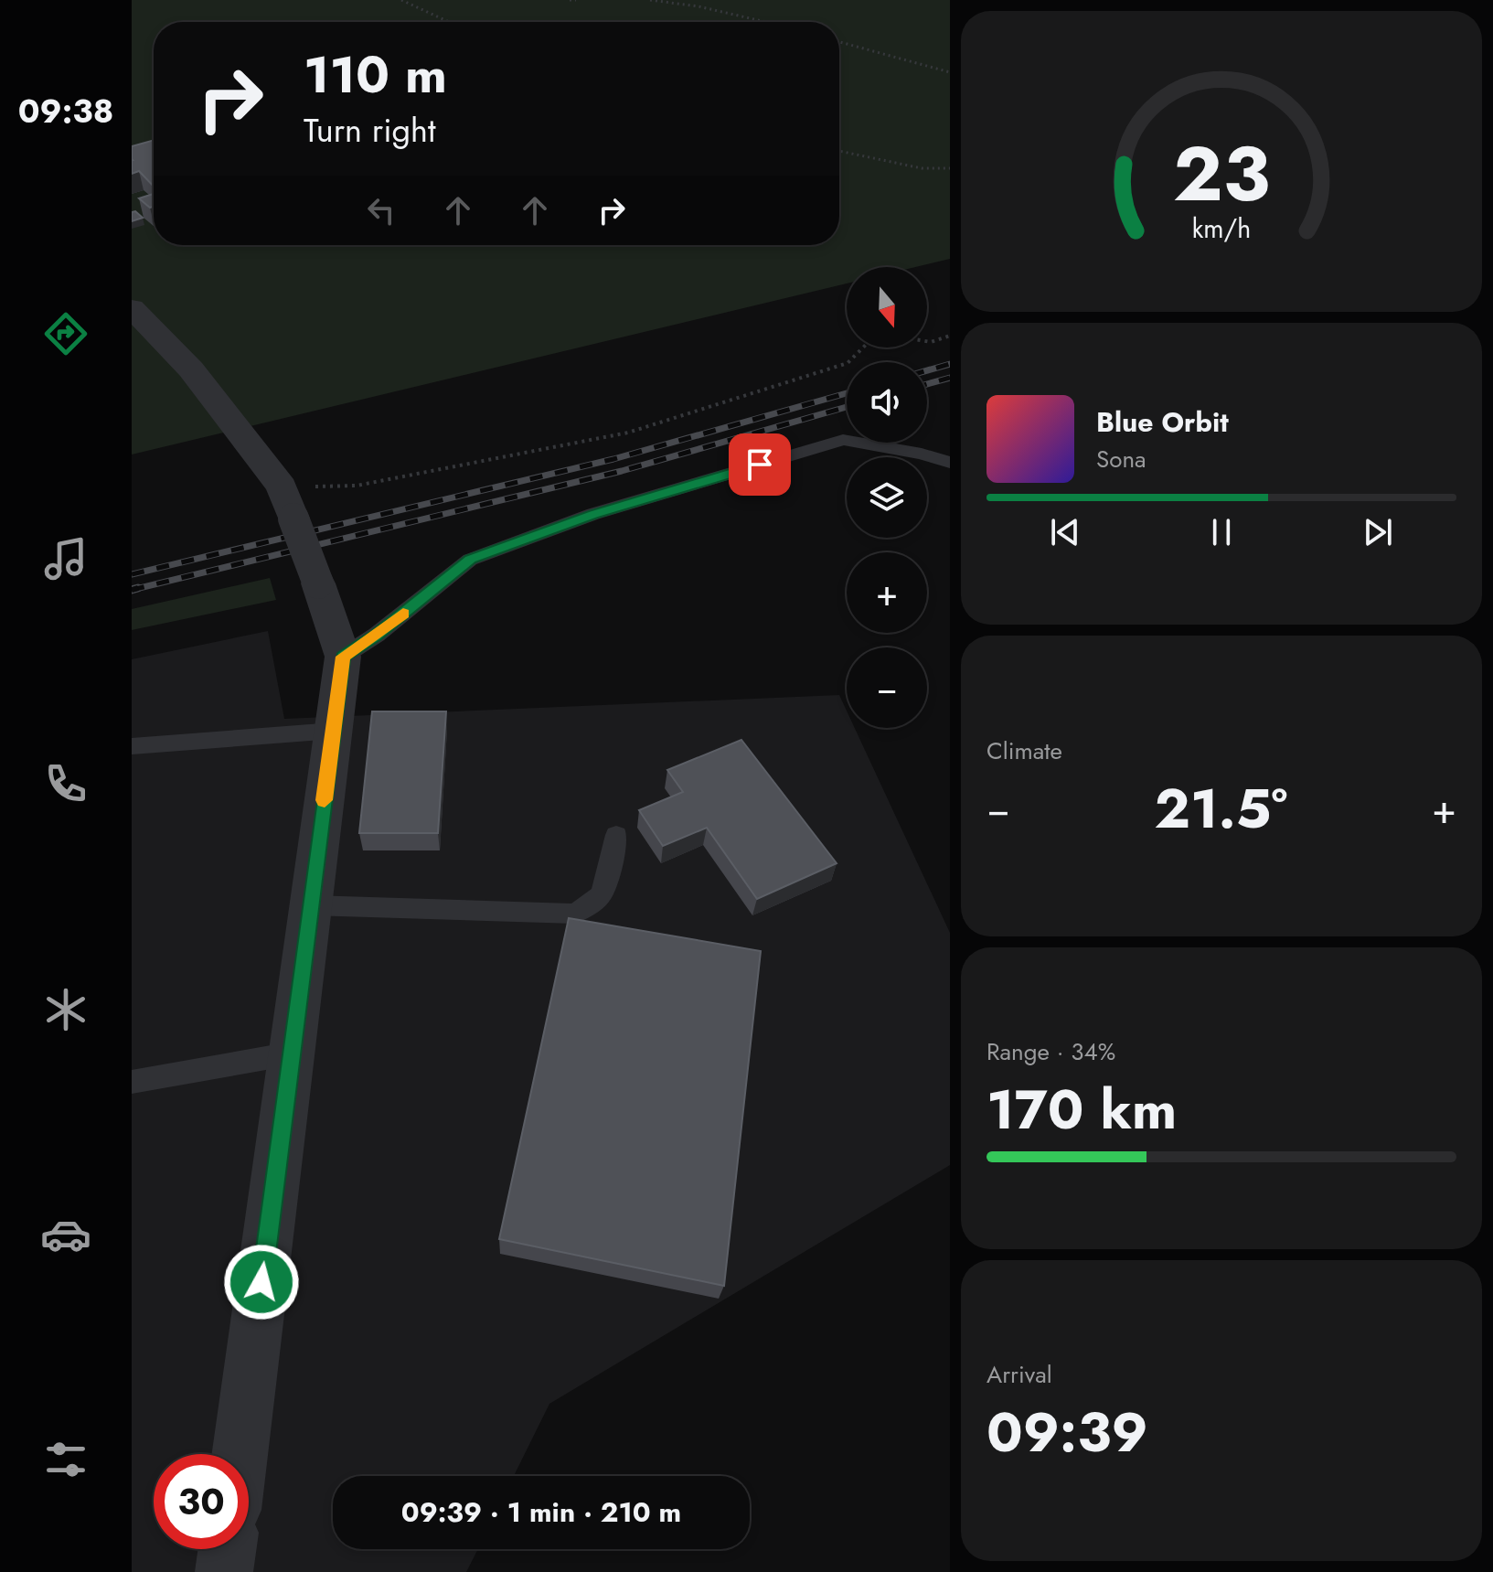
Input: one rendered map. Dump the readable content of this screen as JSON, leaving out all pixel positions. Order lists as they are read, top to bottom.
{
  "north": "bottom",
  "page": {
    "tabs": "09:38",
    "turn": ["110 m", "Turn right"],
    "map_buttons": ["+", "−"],
    "song": ["Blue Orbit", "Sona"],
    "tile": [
      "Climate",
      ["Range · 34%", "170 km"],
      ["Arrival", "09:39"]
    ],
    "heat": ["−", "21.5°", "+"],
    "limit": "30",
    "trip": "09:39 · 1 min · 210 m",
    "gauge": ["23", "km/h"]
  }
}
